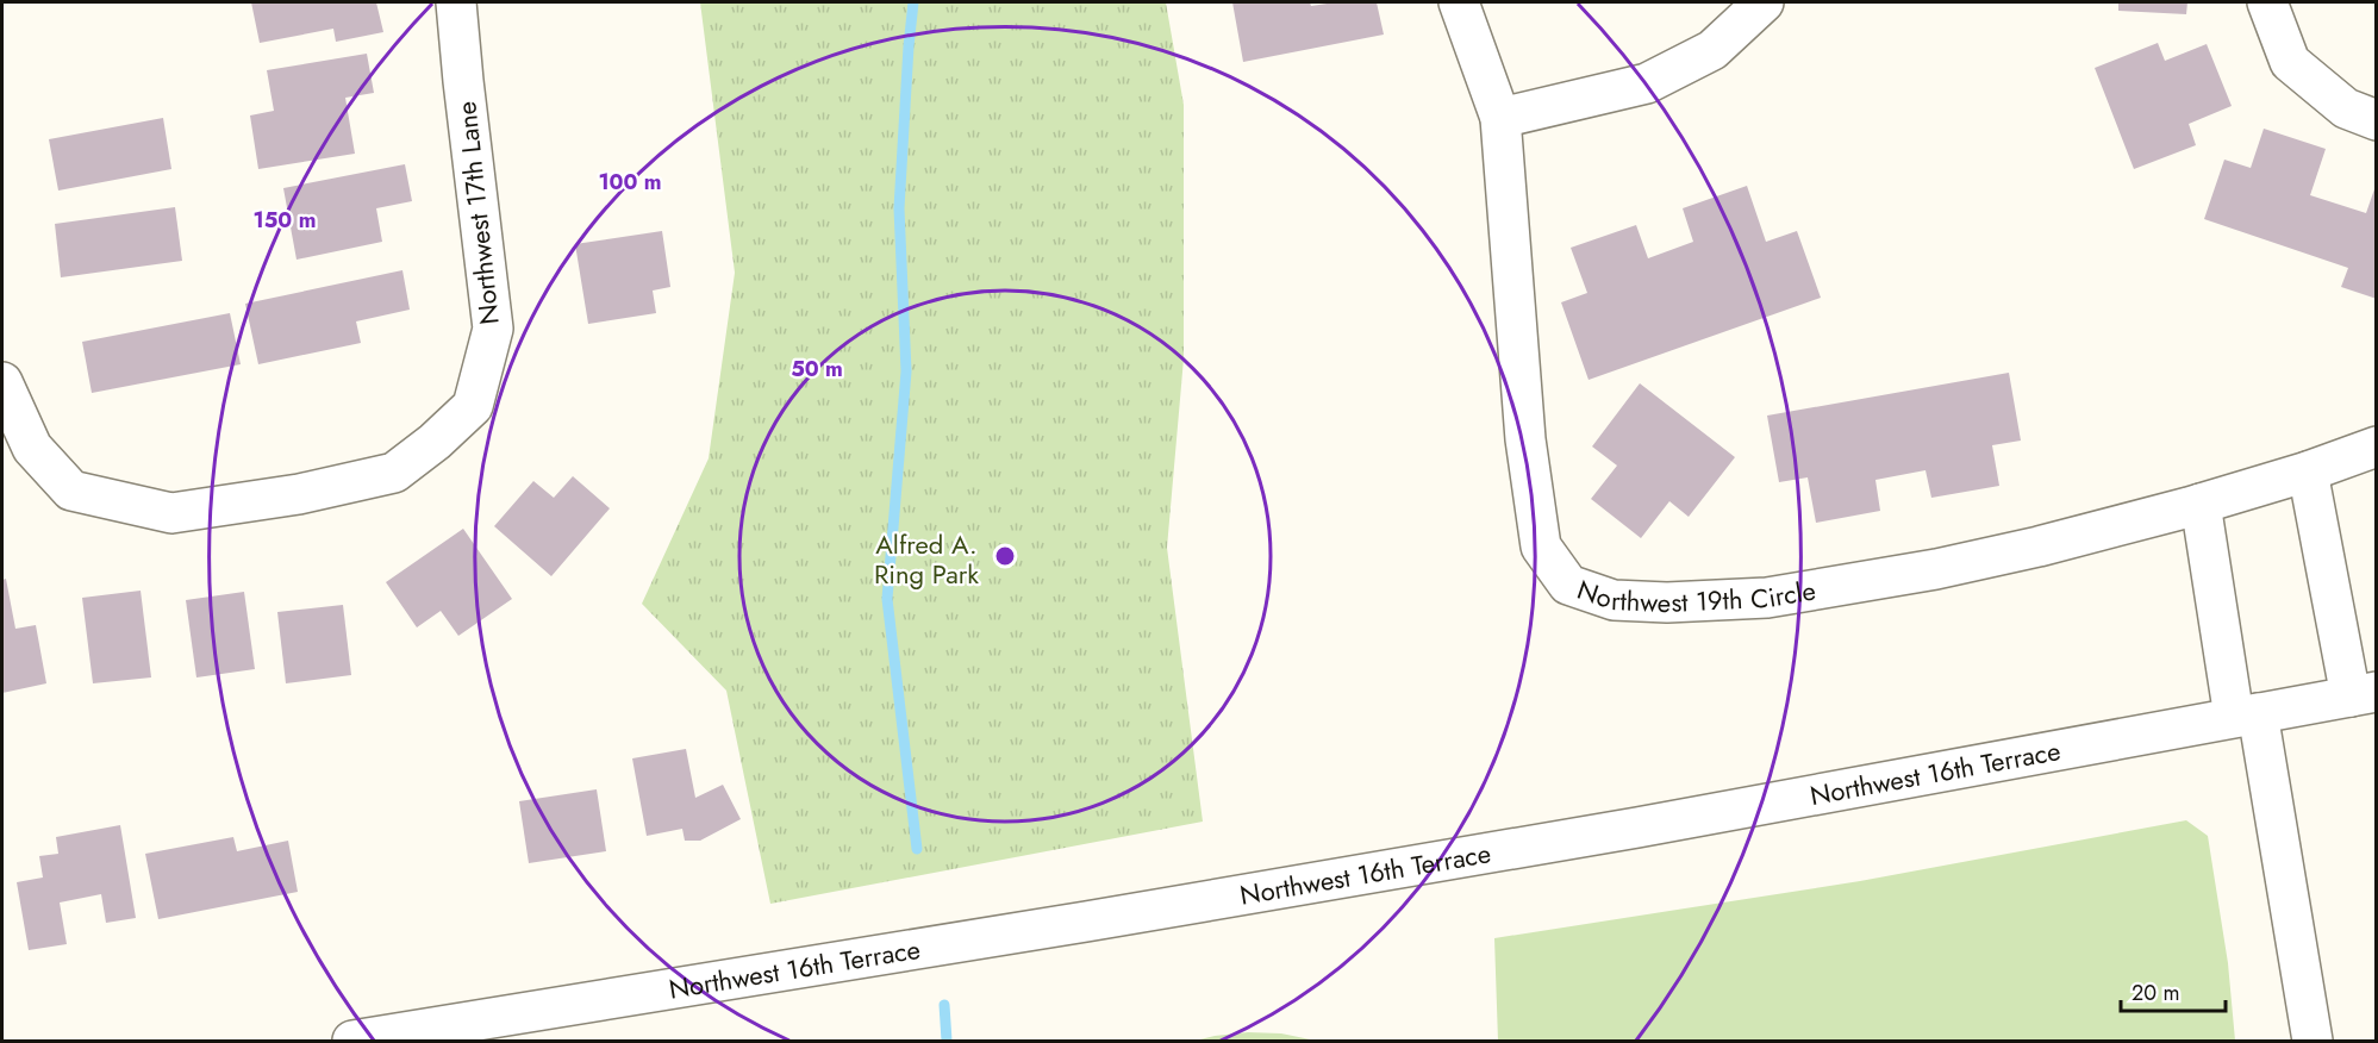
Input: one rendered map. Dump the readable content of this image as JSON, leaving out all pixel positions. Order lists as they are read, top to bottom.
{
  "streets": {
    "street": ["Northwest 17th Lane", "Northwest 19th Circle", "Northwest 16th Terrace"]
  },
  "parks": ["Alfred A. Ring Park"],
  "scale_bar": "20 m",
  "rings": ["100 m", "150 m", "50 m"]
}
